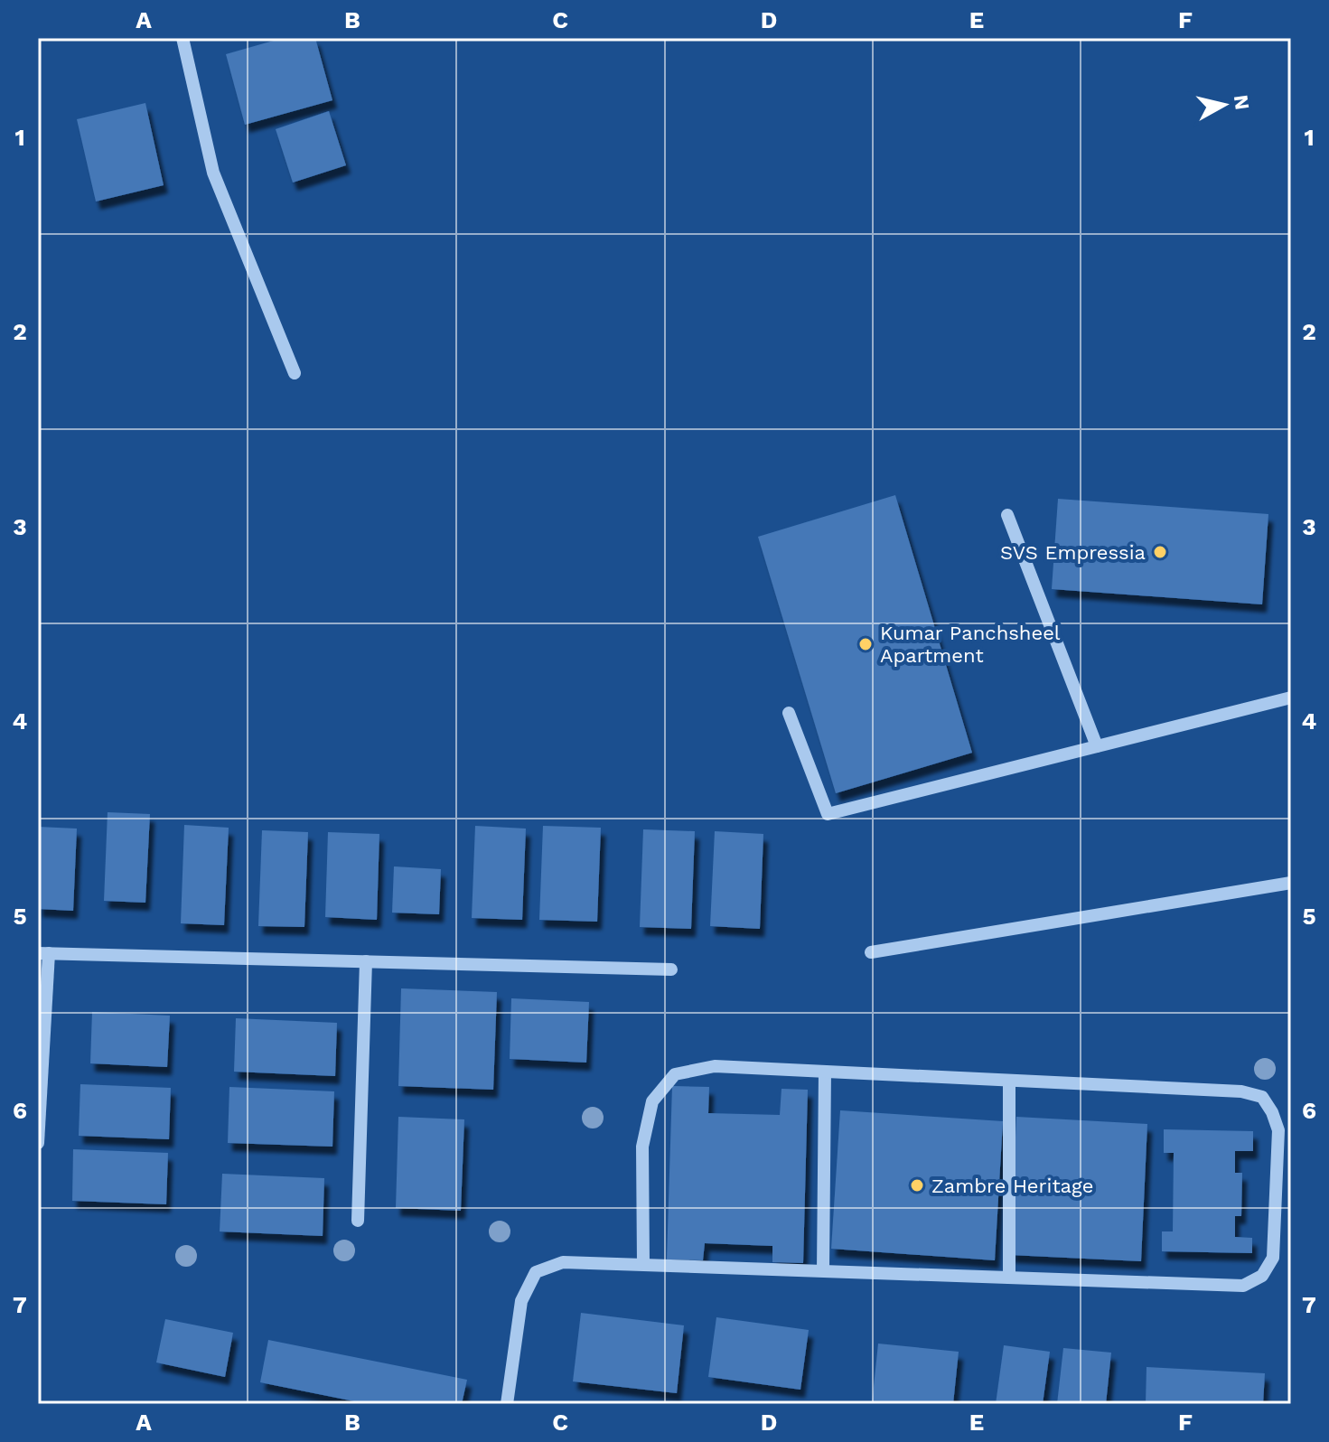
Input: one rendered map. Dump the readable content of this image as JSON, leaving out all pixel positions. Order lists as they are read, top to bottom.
{
  "places": ["SVS Empressia", "Kumar Panchsheel Apartment", "Zambre Heritage"],
  "north": "right",
  "grid": {
    "columns": [
      "A",
      "B",
      "C",
      "D",
      "E",
      "F"
    ],
    "rows": [
      "1",
      "2",
      "3",
      "4",
      "5",
      "6",
      "7"
    ]
  }
}
